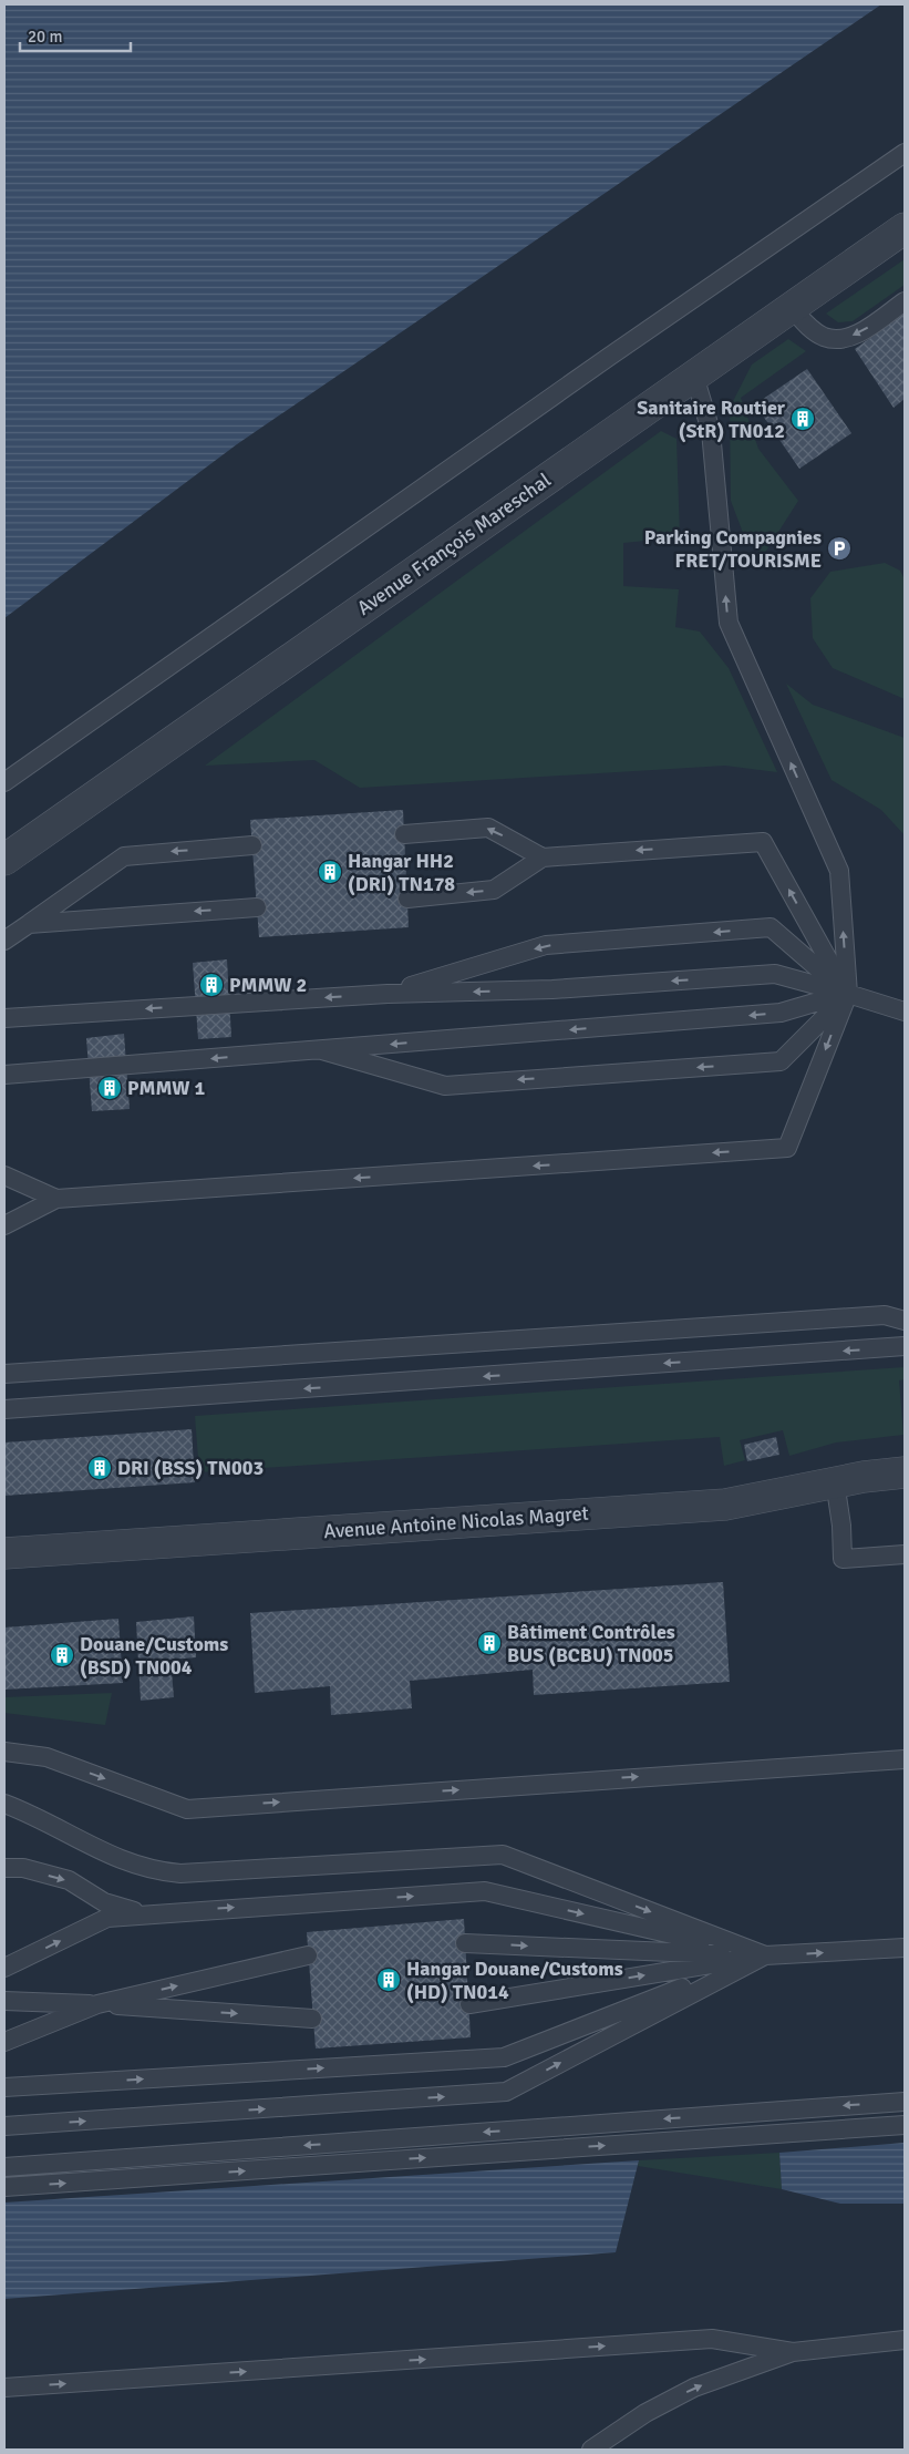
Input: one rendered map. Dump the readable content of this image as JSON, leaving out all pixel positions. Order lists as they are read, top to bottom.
{
  "streets": {
    "street": ["Avenue François Mareschal", "Avenue Antoine Nicolas Magret"]
  },
  "places": {
    "building": [
      "Sanitaire Routier (StR) TN012",
      "Hangar HH2 (DRI) TN178",
      "PMMW 2",
      "PMMW 1",
      "DRI (BSS) TN003",
      "Bâtiment Contrôles BUS (BCBU) TN005",
      "Douane/Customs (BSD) TN004",
      "Hangar Douane/Customs (HD) TN014"
    ],
    "parking": ["Parking Compagnies FRET/TOURISME"]
  },
  "scale_bar": "20 m"
}
